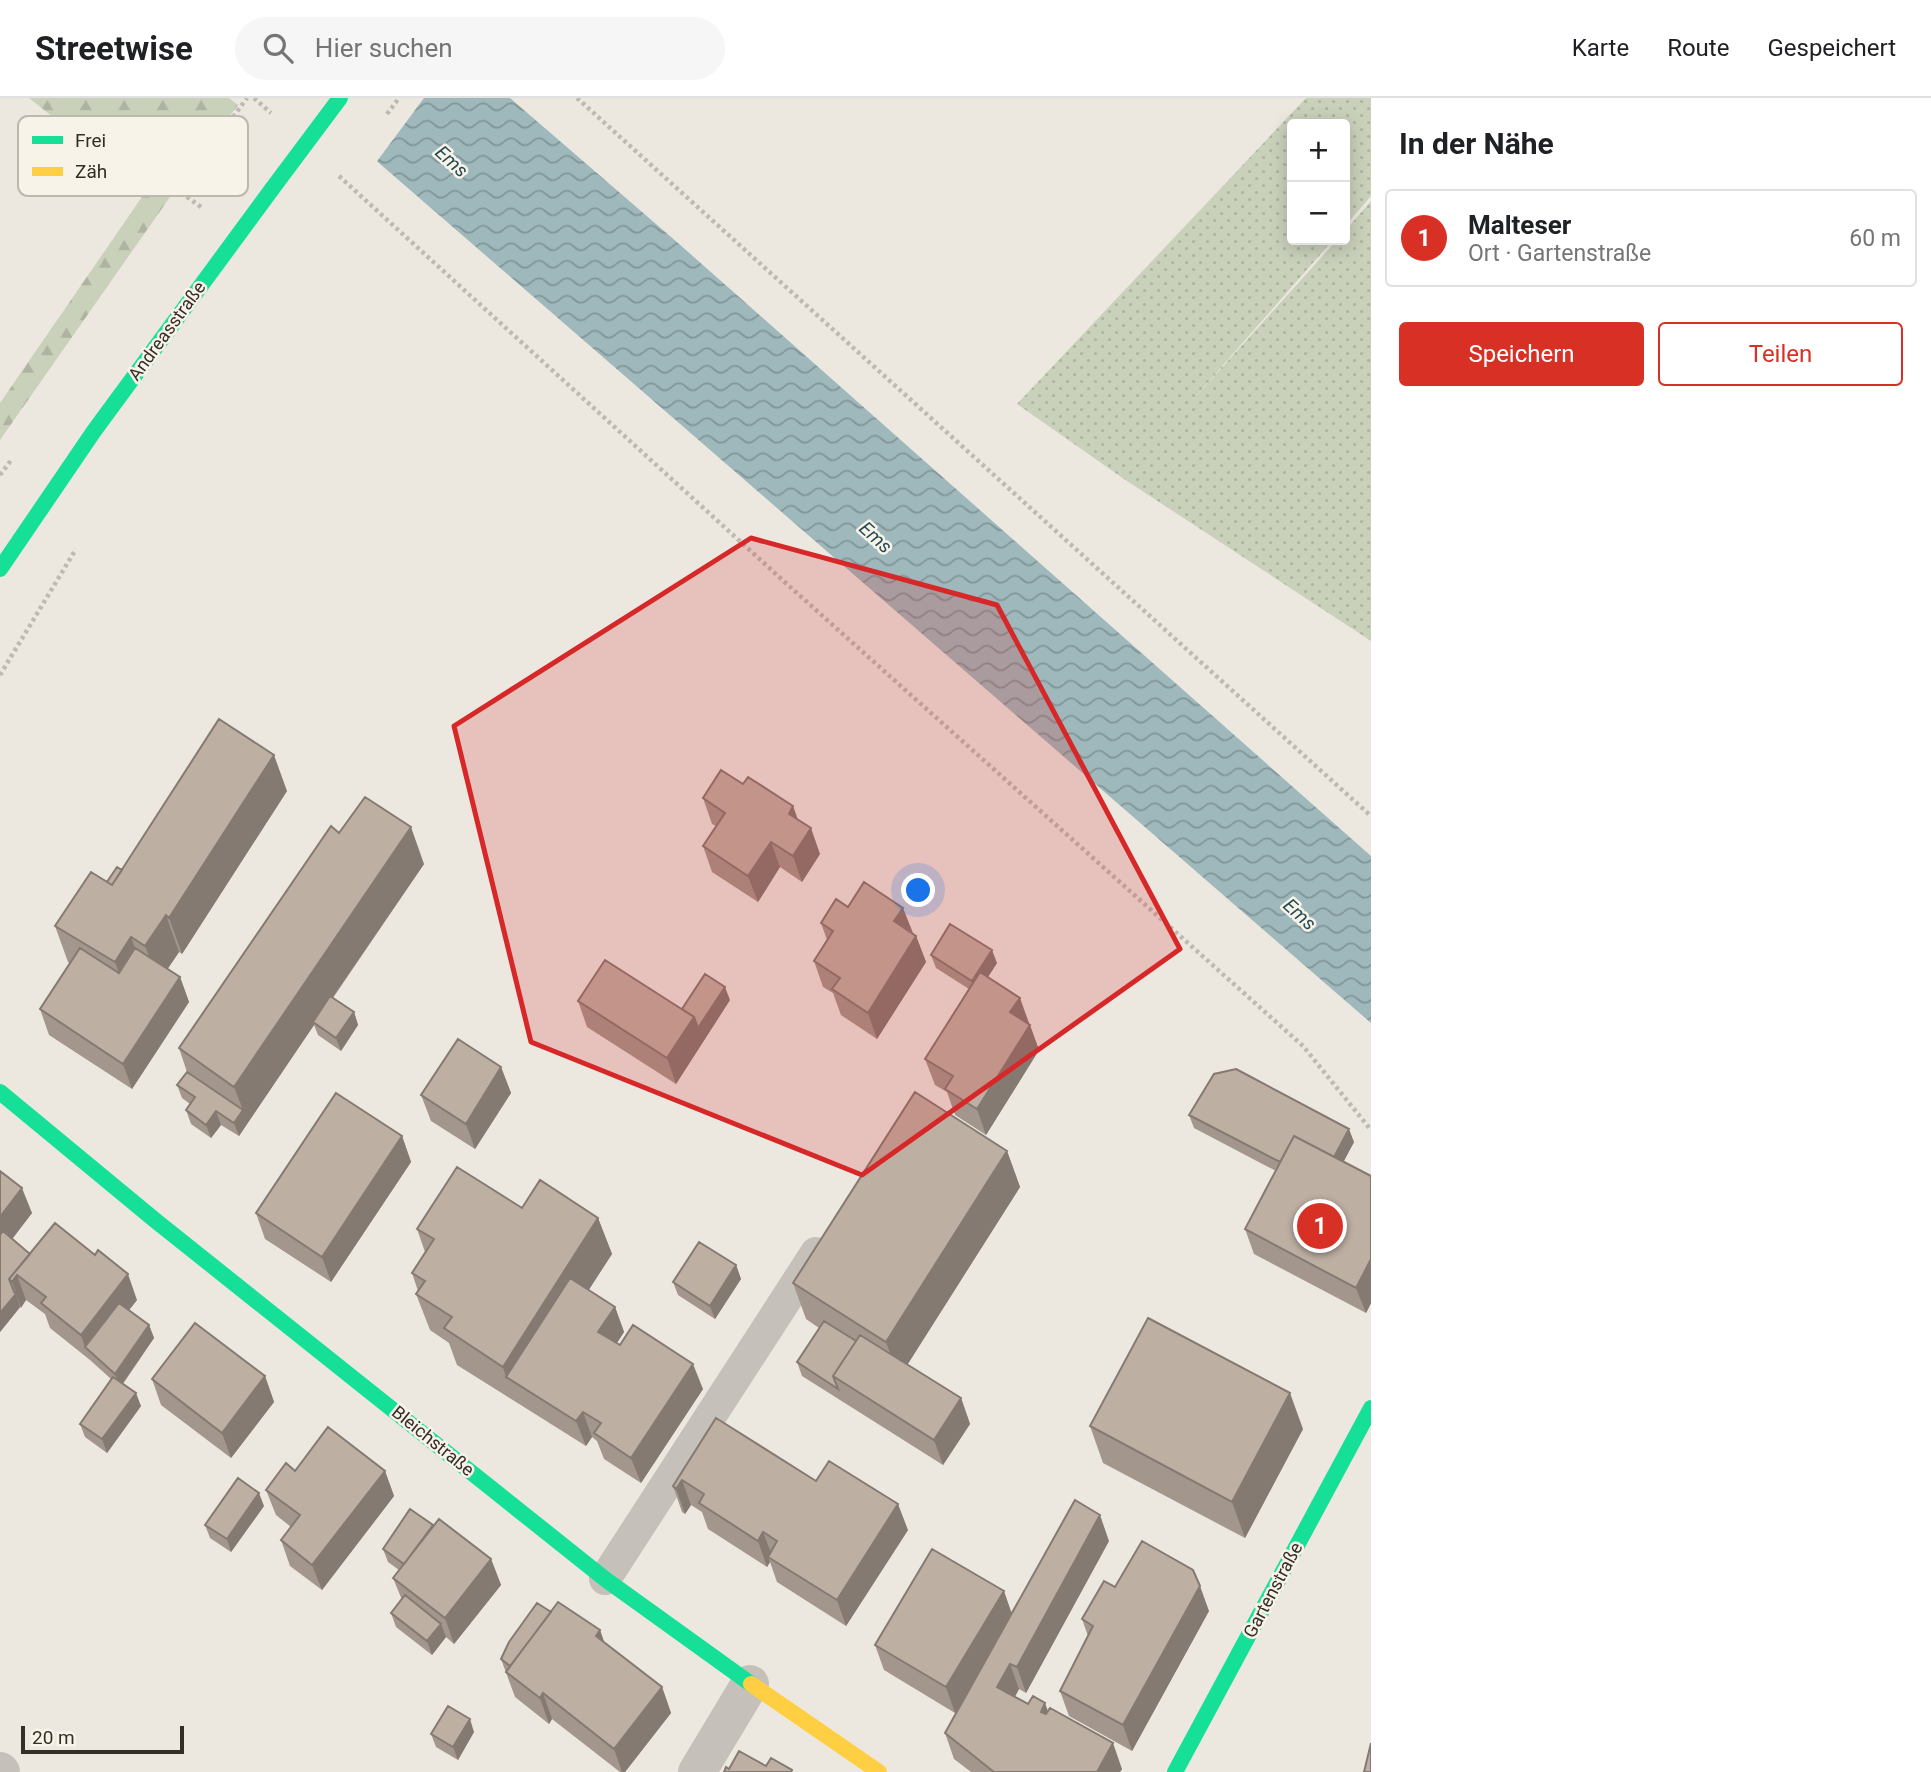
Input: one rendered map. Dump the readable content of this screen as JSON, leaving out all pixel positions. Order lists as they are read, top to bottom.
{
  "streets": {
    "street": ["Andreasstraße", "Bleichstraße", "Gartenstraße"]
  },
  "water": ["Ems"],
  "legend": ["Frei", "Zäh"],
  "scale_bar": "20 m",
  "page": {
    "header": "Streetwise",
    "search": "Hier suchen",
    "nav": ["Karte", "Route", "Gespeichert"],
    "heading": "In der Nähe",
    "map_buttons": ["+", "−"],
    "list": [
      {
        "mark": "1",
        "name": "Malteser",
        "note": "Ort · Gartenstraße",
        "value": "60 m"
      }
    ],
    "buttons": ["Speichern", "Teilen"],
    "pins": "1",
    "scale": "20 m"
  }
}
